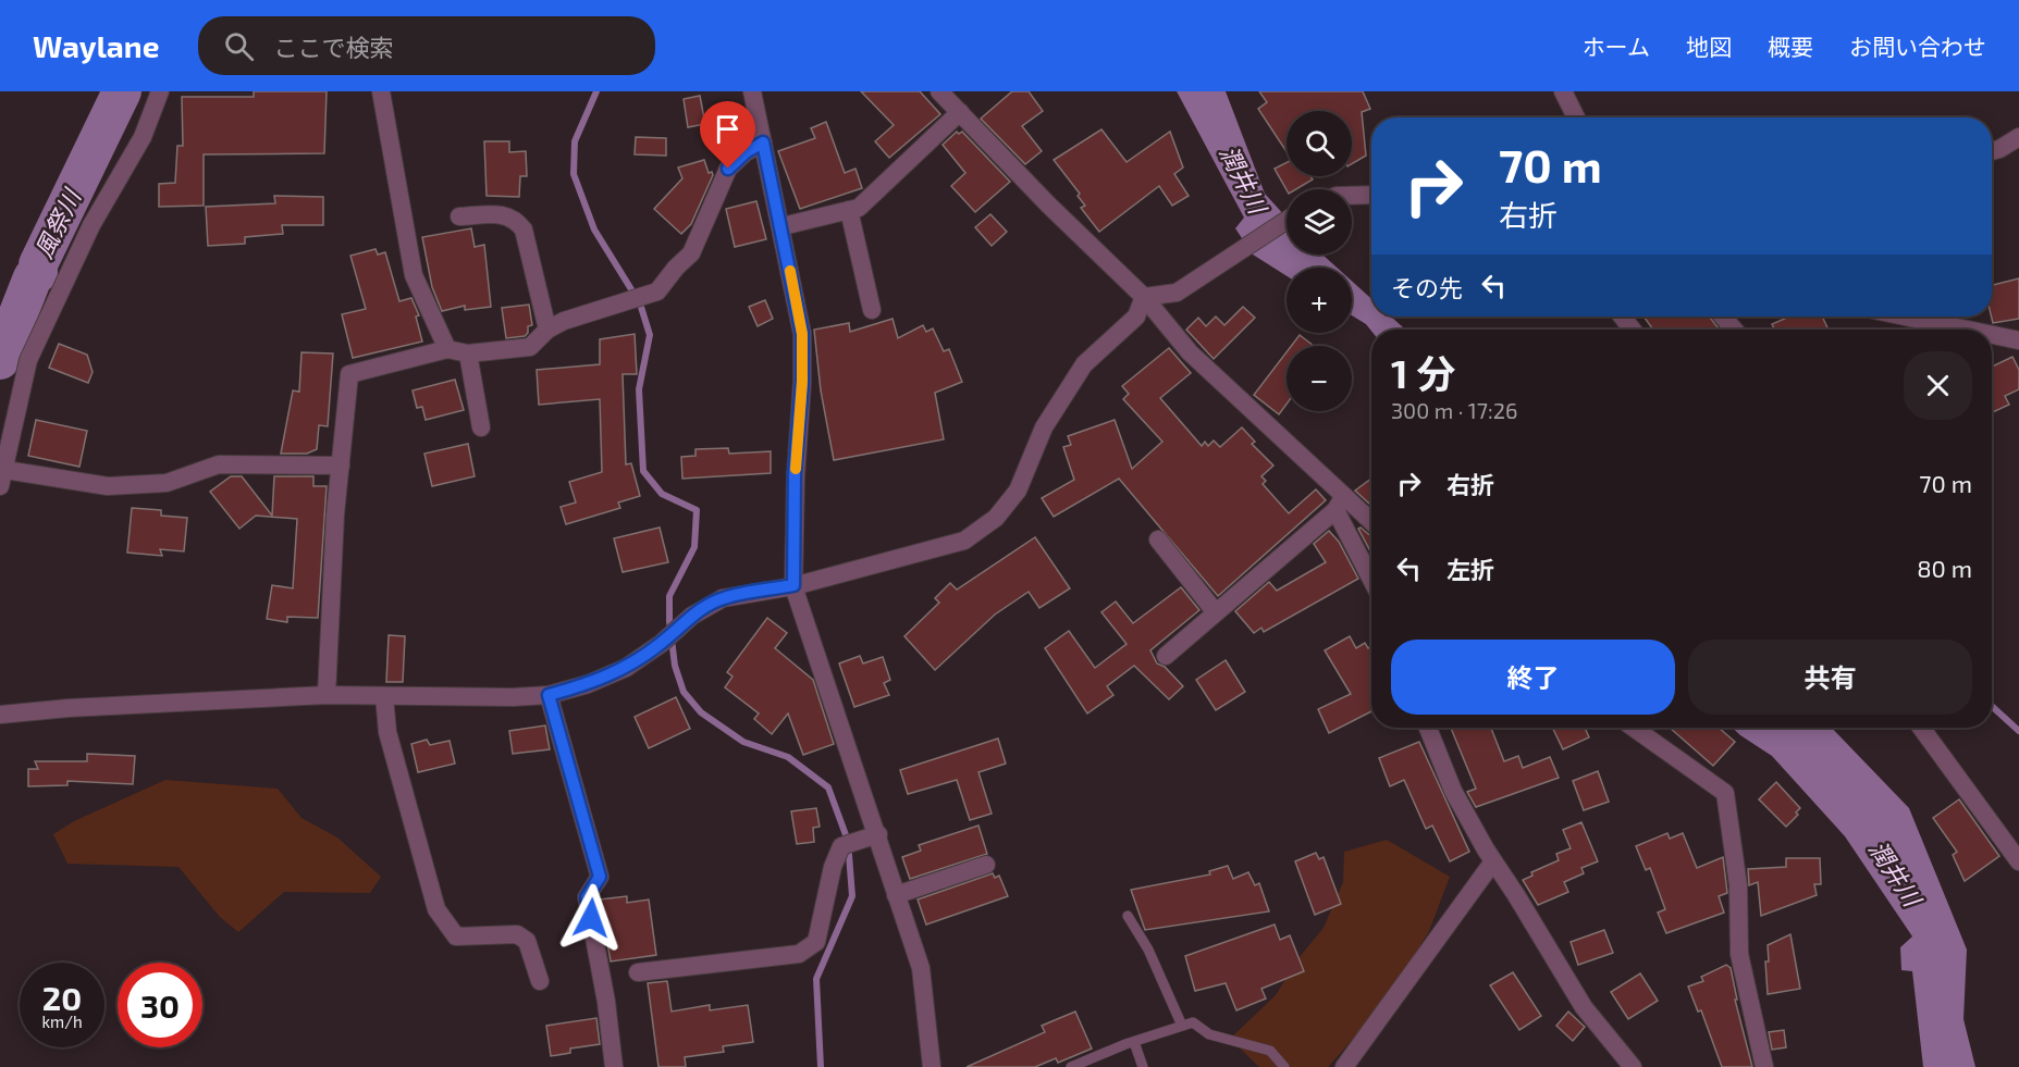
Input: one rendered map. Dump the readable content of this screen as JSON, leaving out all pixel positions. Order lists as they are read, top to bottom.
{
  "water": ["潤井川", "風祭川"],
  "page": {
    "header": "Waylane",
    "search": "ここで検索",
    "nav": [
      "ホーム",
      "地図",
      "概要",
      "お問い合わせ"
    ],
    "map_buttons": ["+", "−"],
    "turn": ["70 m", "右折"],
    "then": "その先",
    "heading": ["1 分", "300 m · 17:26"],
    "list": [
      {
        "name": "右折",
        "value": "70 m"
      },
      {
        "name": "左折",
        "value": "80 m"
      }
    ],
    "buttons": ["終了", "共有"],
    "speed": "20 km/h",
    "limit": "30"
  }
}
